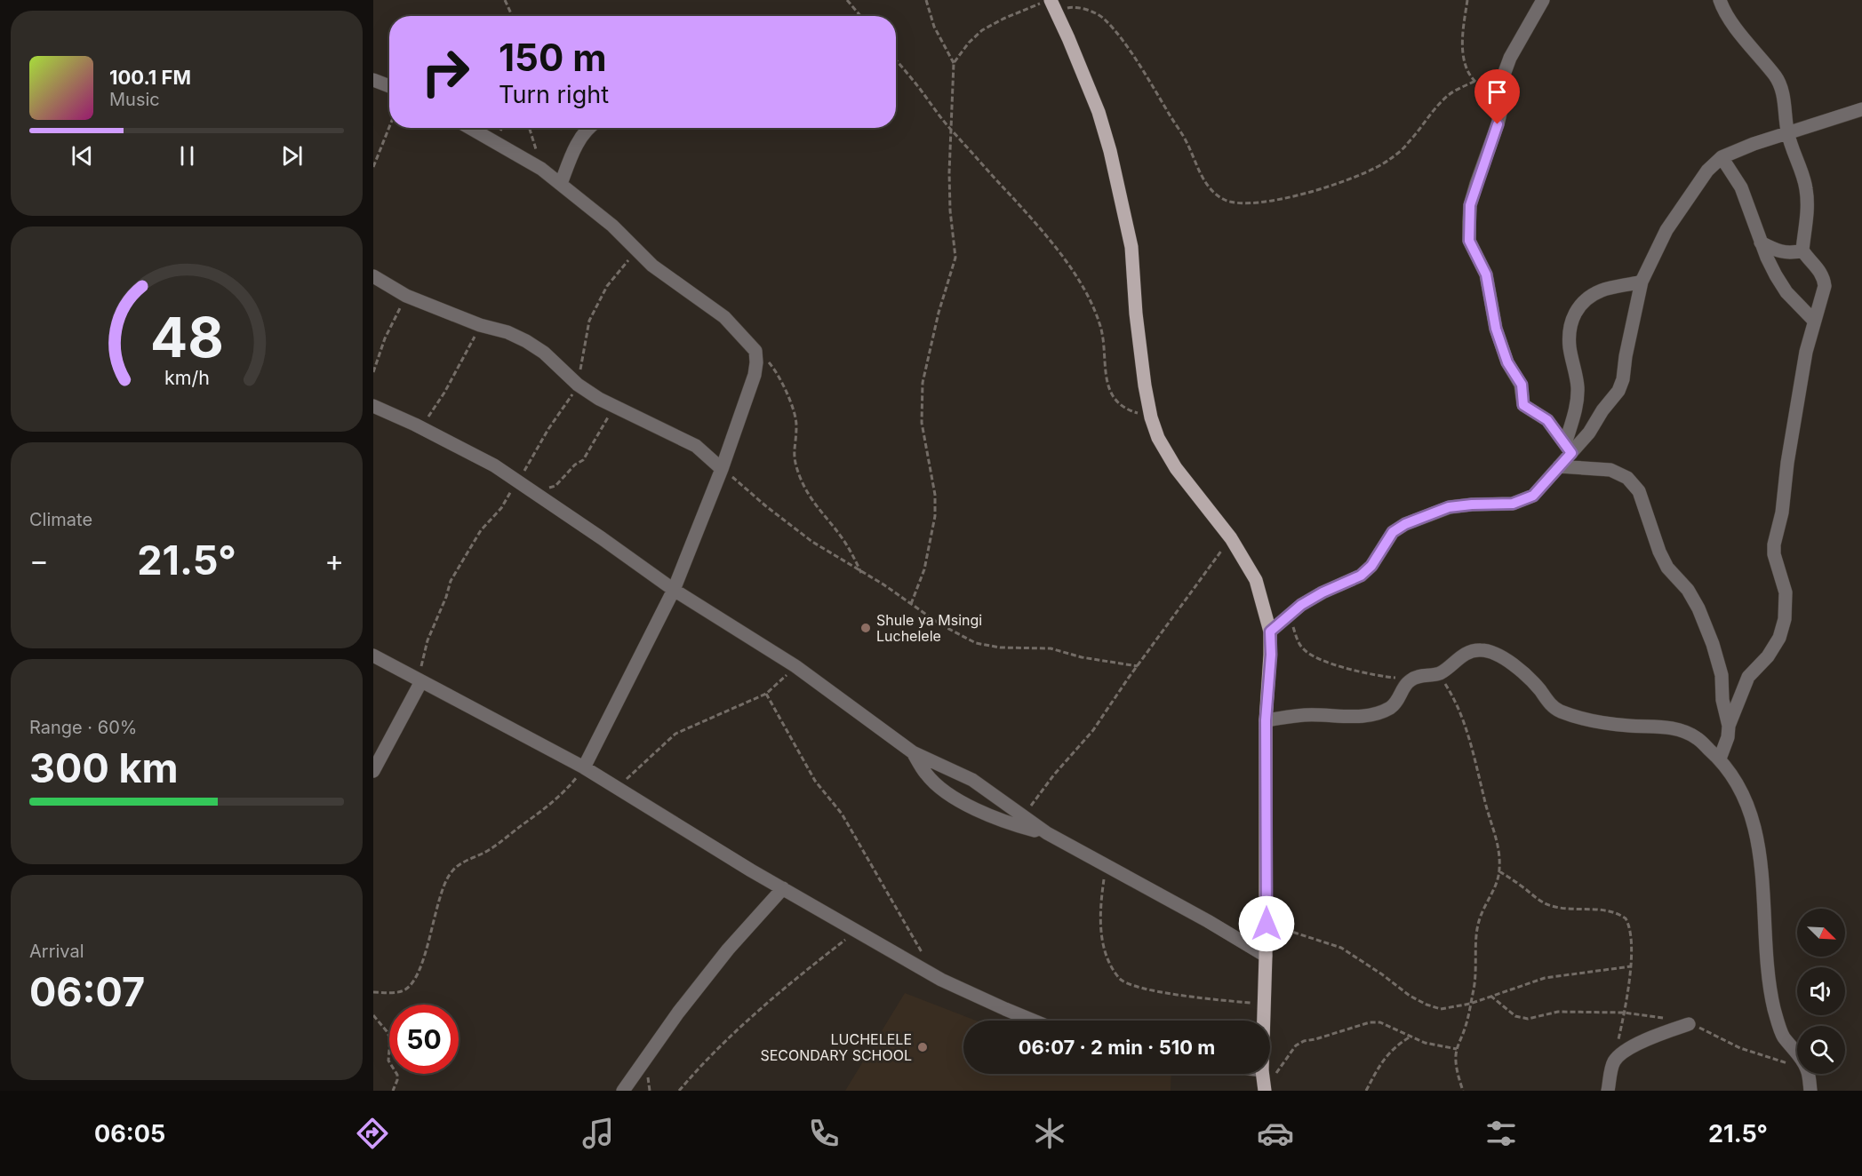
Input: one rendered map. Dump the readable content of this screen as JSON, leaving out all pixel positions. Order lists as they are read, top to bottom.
{
  "places": ["Shule ya Msingi Luchelele", "LUCHELELE SECONDARY SCHOOL"],
  "north": "bottom right",
  "page": {
    "turn": ["150 m", "Turn right"],
    "song": ["100.1 FM", "Music"],
    "tile": [
      "Climate",
      ["Range · 60%", "300 km"],
      ["Arrival", "06:07"]
    ],
    "heat": ["−", "21.5°", "+"],
    "limit": "50",
    "trip": "06:07 · 2 min · 510 m",
    "tabs": ["06:05", "21.5°"],
    "gauge": ["48", "km/h"]
  }
}
